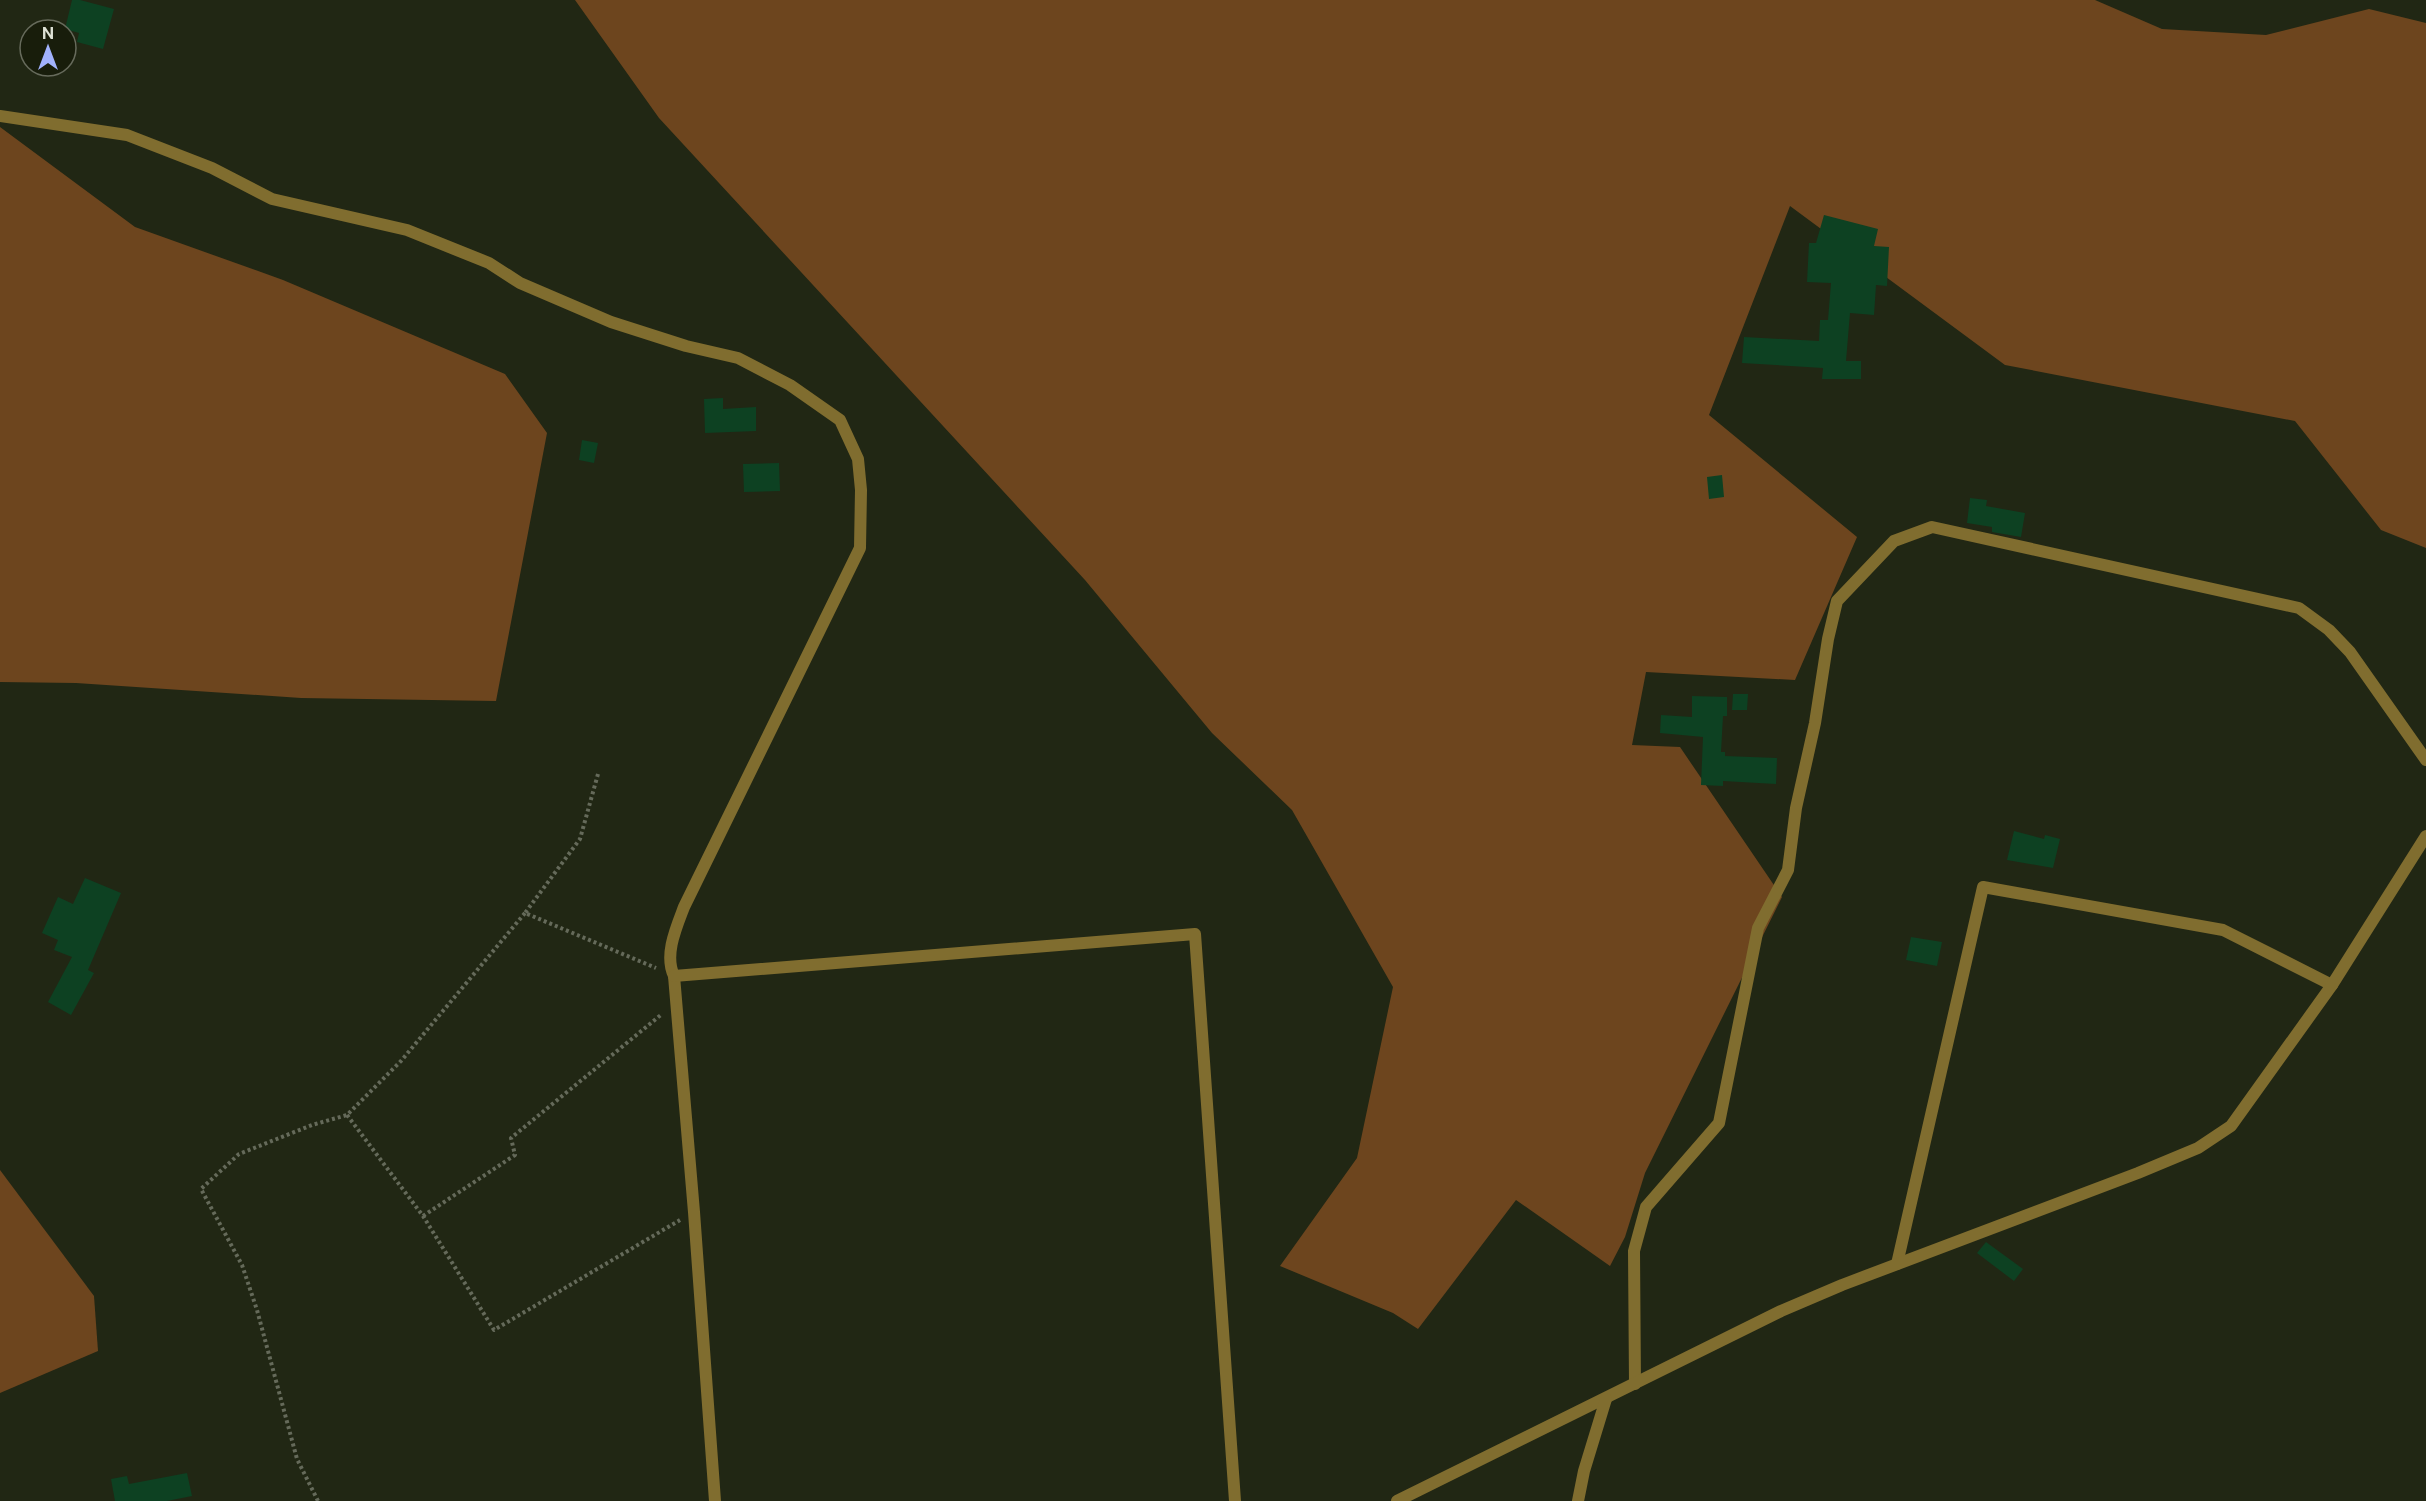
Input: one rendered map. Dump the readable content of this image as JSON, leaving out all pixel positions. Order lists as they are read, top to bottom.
{
  "north": "top"
}
